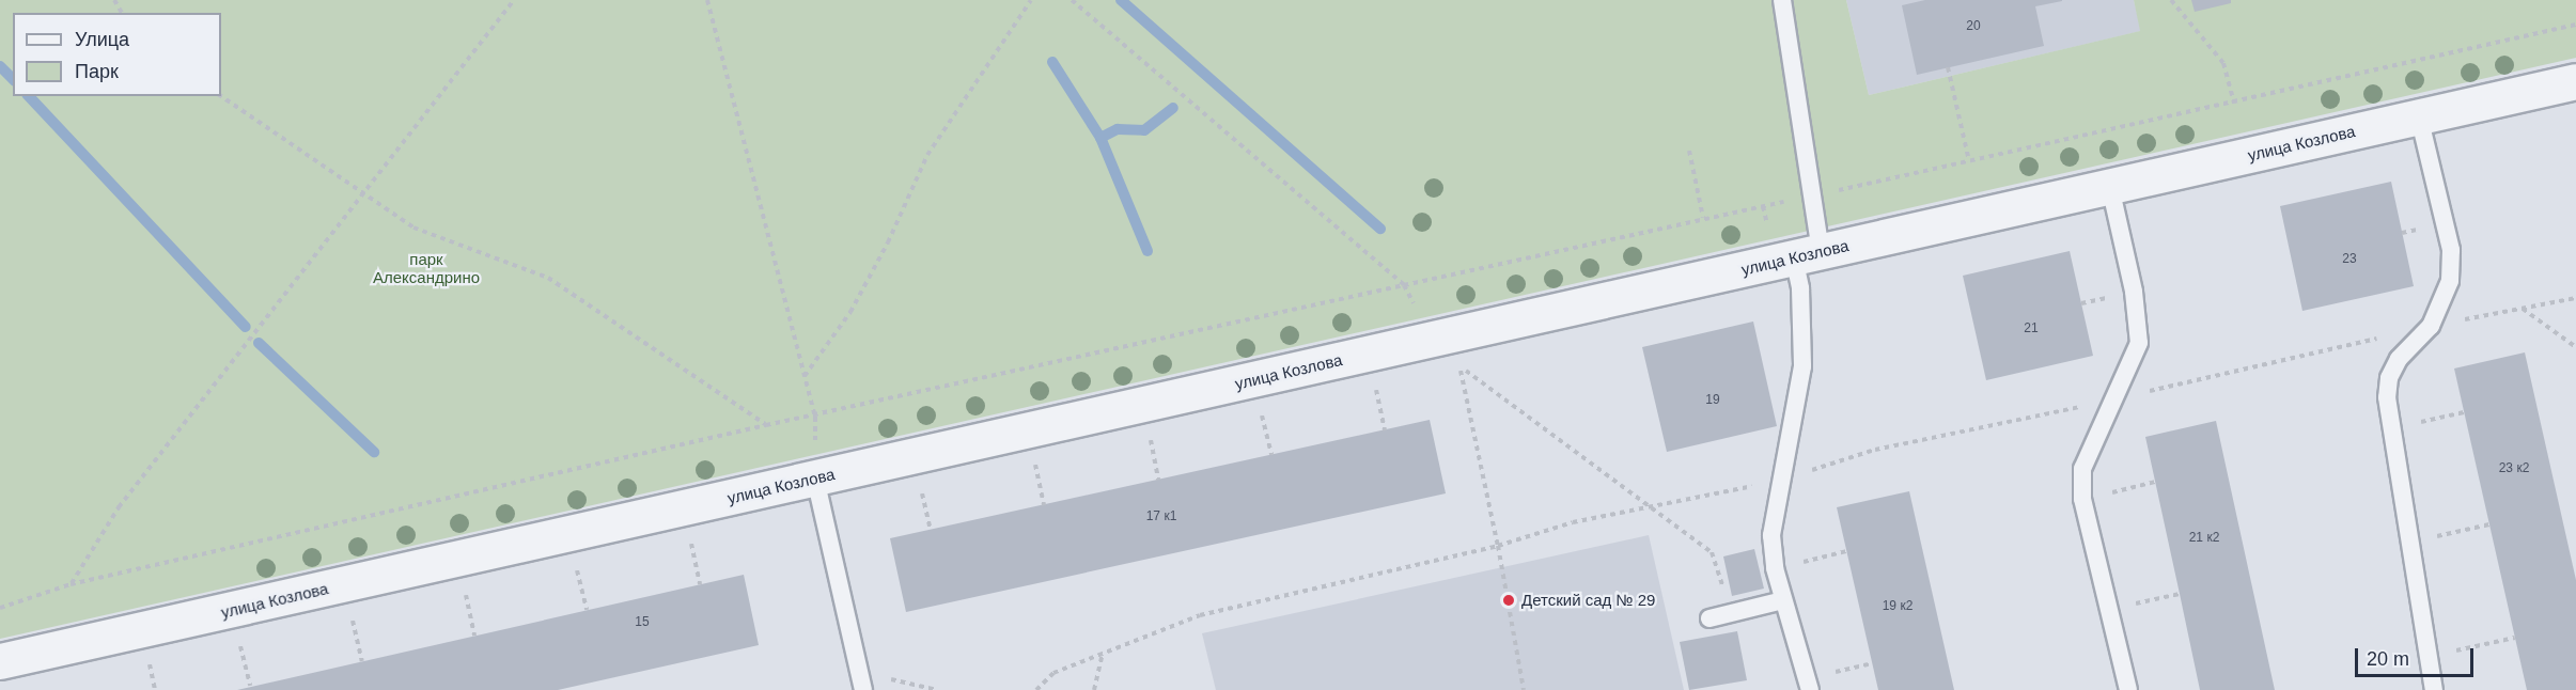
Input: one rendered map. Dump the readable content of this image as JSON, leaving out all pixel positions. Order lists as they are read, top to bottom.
{
  "streets": {
    "street": ["улица Козлова"]
  },
  "parks": ["парк Александрино"],
  "places": ["Детский сад № 29"],
  "house_numbers": [
    "20",
    "23",
    "21",
    "19",
    "23 к2",
    "17 к1",
    "21 к2",
    "19 к2",
    "15"
  ],
  "legend": ["Улица", "Парк"],
  "scale_bar": "20 m"
}
